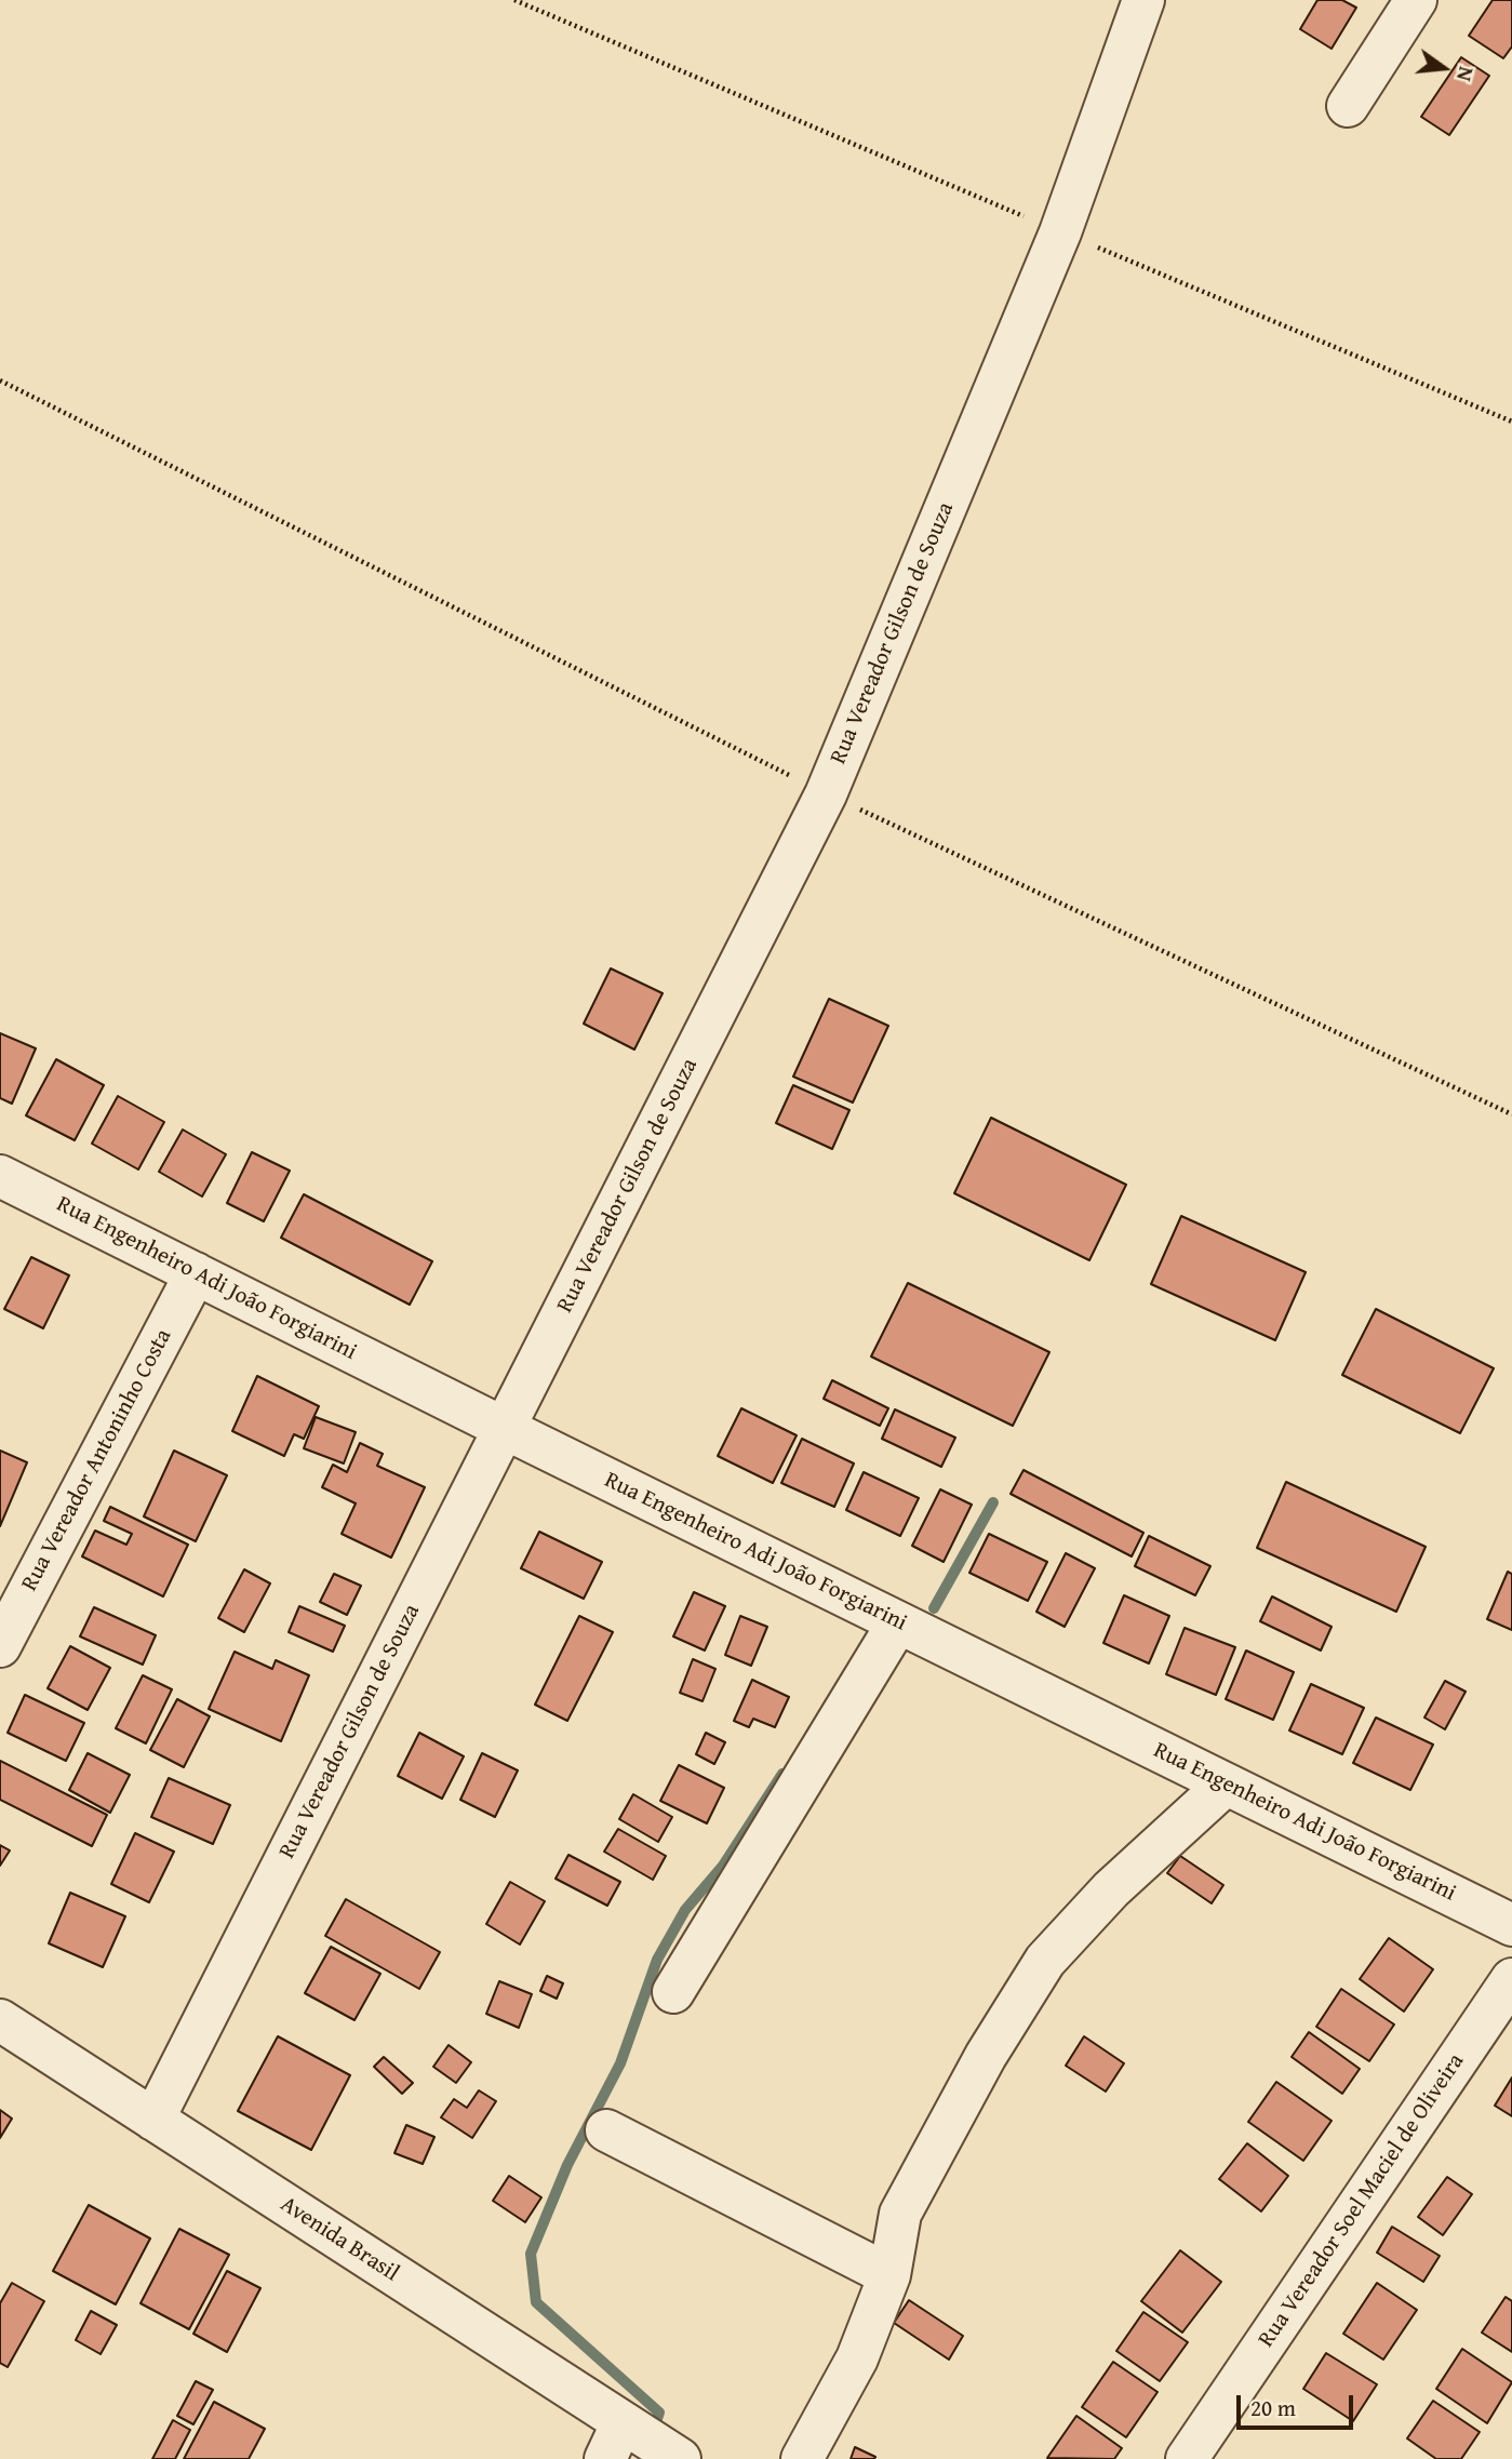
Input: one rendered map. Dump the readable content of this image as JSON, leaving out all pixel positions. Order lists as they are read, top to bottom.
{
  "streets": {
    "street": [
      "Rua Vereador Gilson de Souza",
      "Rua Engenheiro Adi João Forgiarini",
      "Rua Vereador Antoninho Costa",
      "Rua Vereador Soel Maciel de Oliveira",
      "Avenida Brasil"
    ]
  },
  "crossings": [
    ["Rua Vereador Gilson de Souza", "Rua Engenheiro Adi João Forgiarini"],
    ["Rua Vereador Gilson de Souza", "Avenida Brasil"],
    ["Rua Engenheiro Adi João Forgiarini", "Rua Vereador Antoninho Costa"]
  ],
  "scale_bar": "20 m",
  "north": "right"
}
